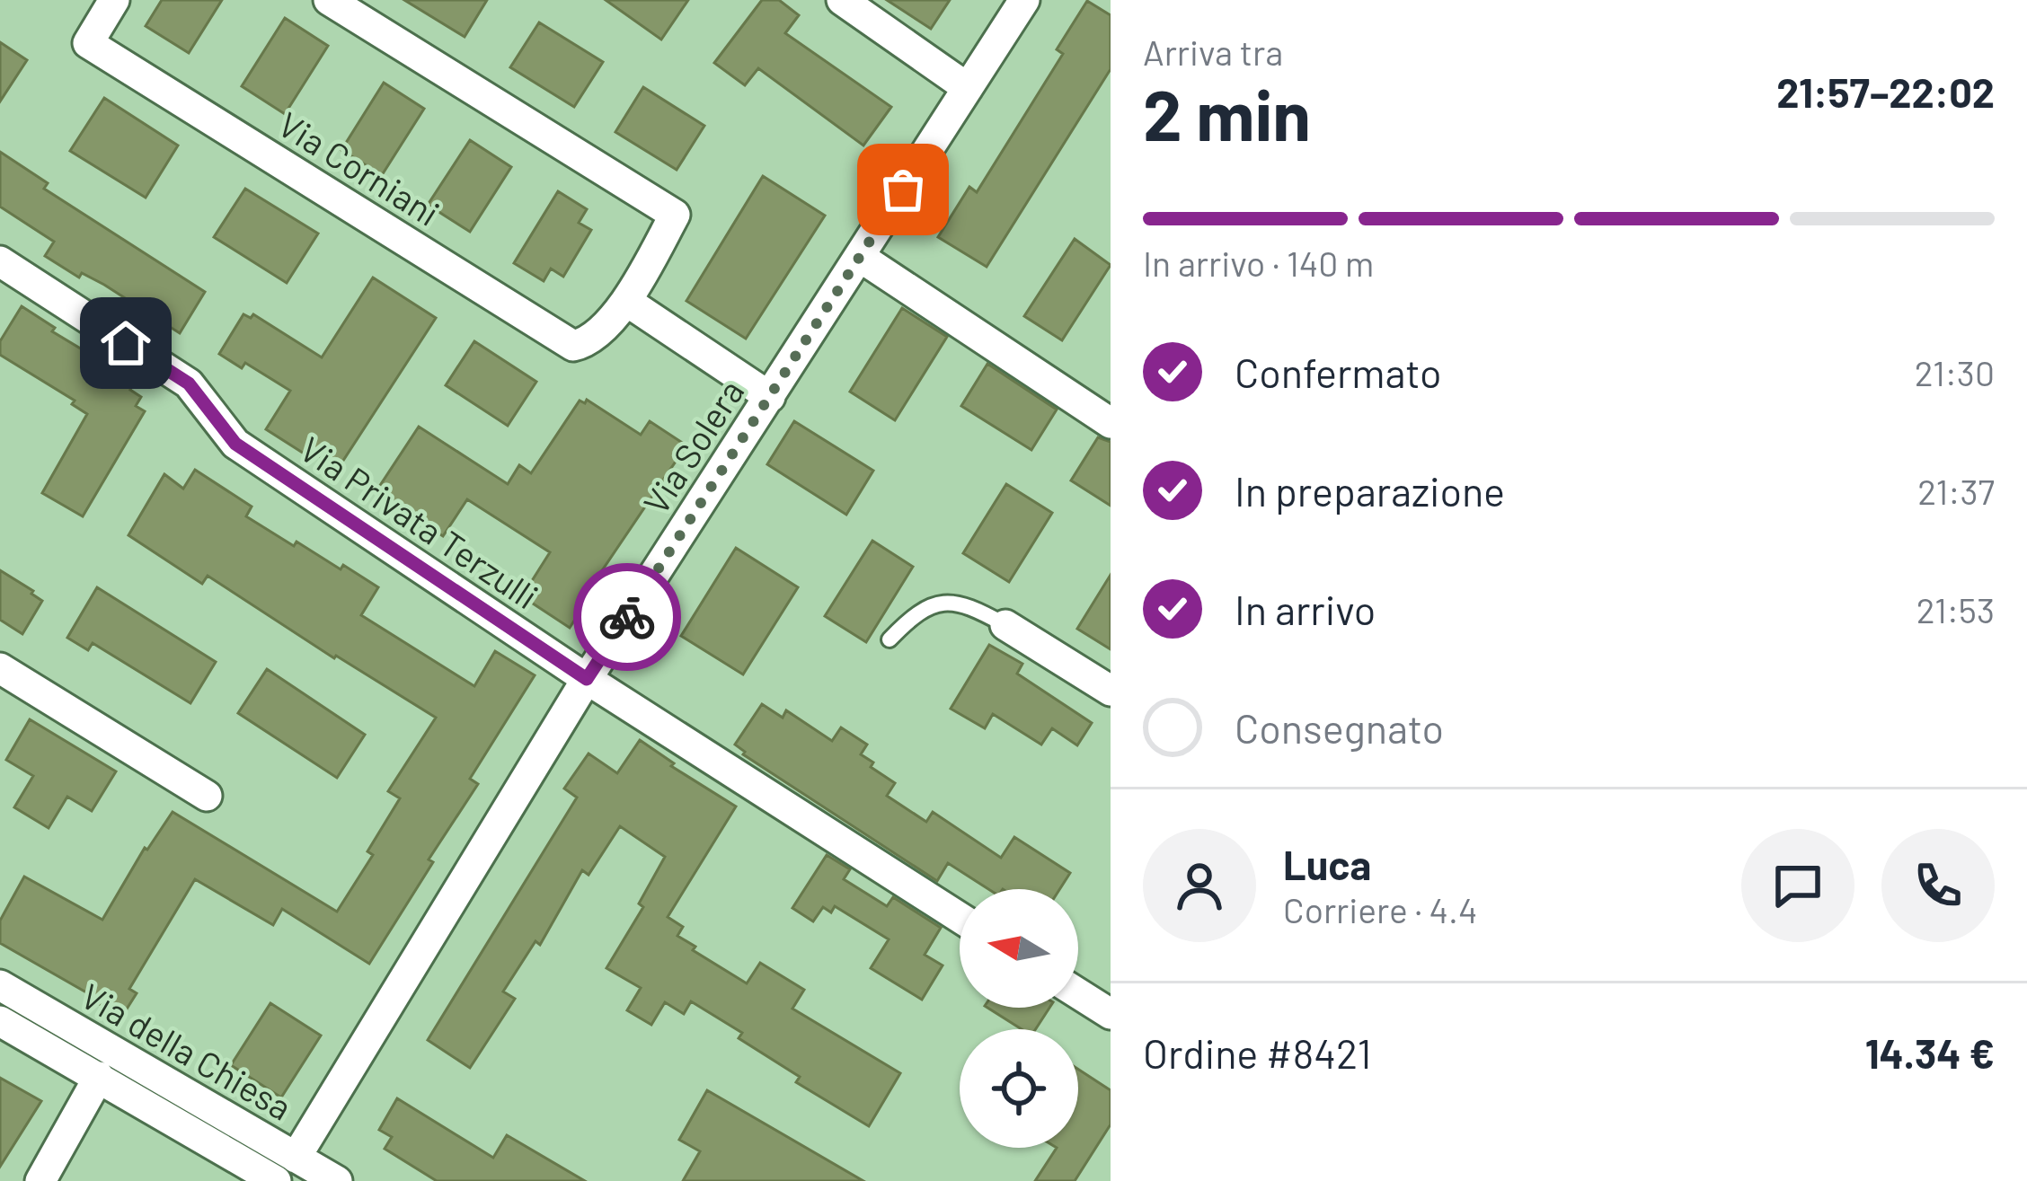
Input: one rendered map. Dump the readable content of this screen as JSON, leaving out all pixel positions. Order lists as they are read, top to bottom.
{
  "streets": {
    "street": [
      "Via Corniani",
      "Via Solera",
      "Via Privata Terzulli",
      "Via della Chiesa"
    ]
  },
  "crossings": [
    ["Via Solera", "Via Privata Terzulli"],
    ["Via Solera", "Via della Chiesa"]
  ],
  "north": "left",
  "page": {
    "heading": ["2 min", "Arriva tra", "21:57–22:02"],
    "panel": [
      "Luca",
      "Corriere · 4.4",
      "Ordine #8421",
      "14.34 €"
    ],
    "bar": "In arrivo · 140 m",
    "list": [
      ["Confermato", "21:30"],
      ["In preparazione", "21:37"],
      ["In arrivo", "21:53"],
      "Consegnato"
    ]
  }
}
